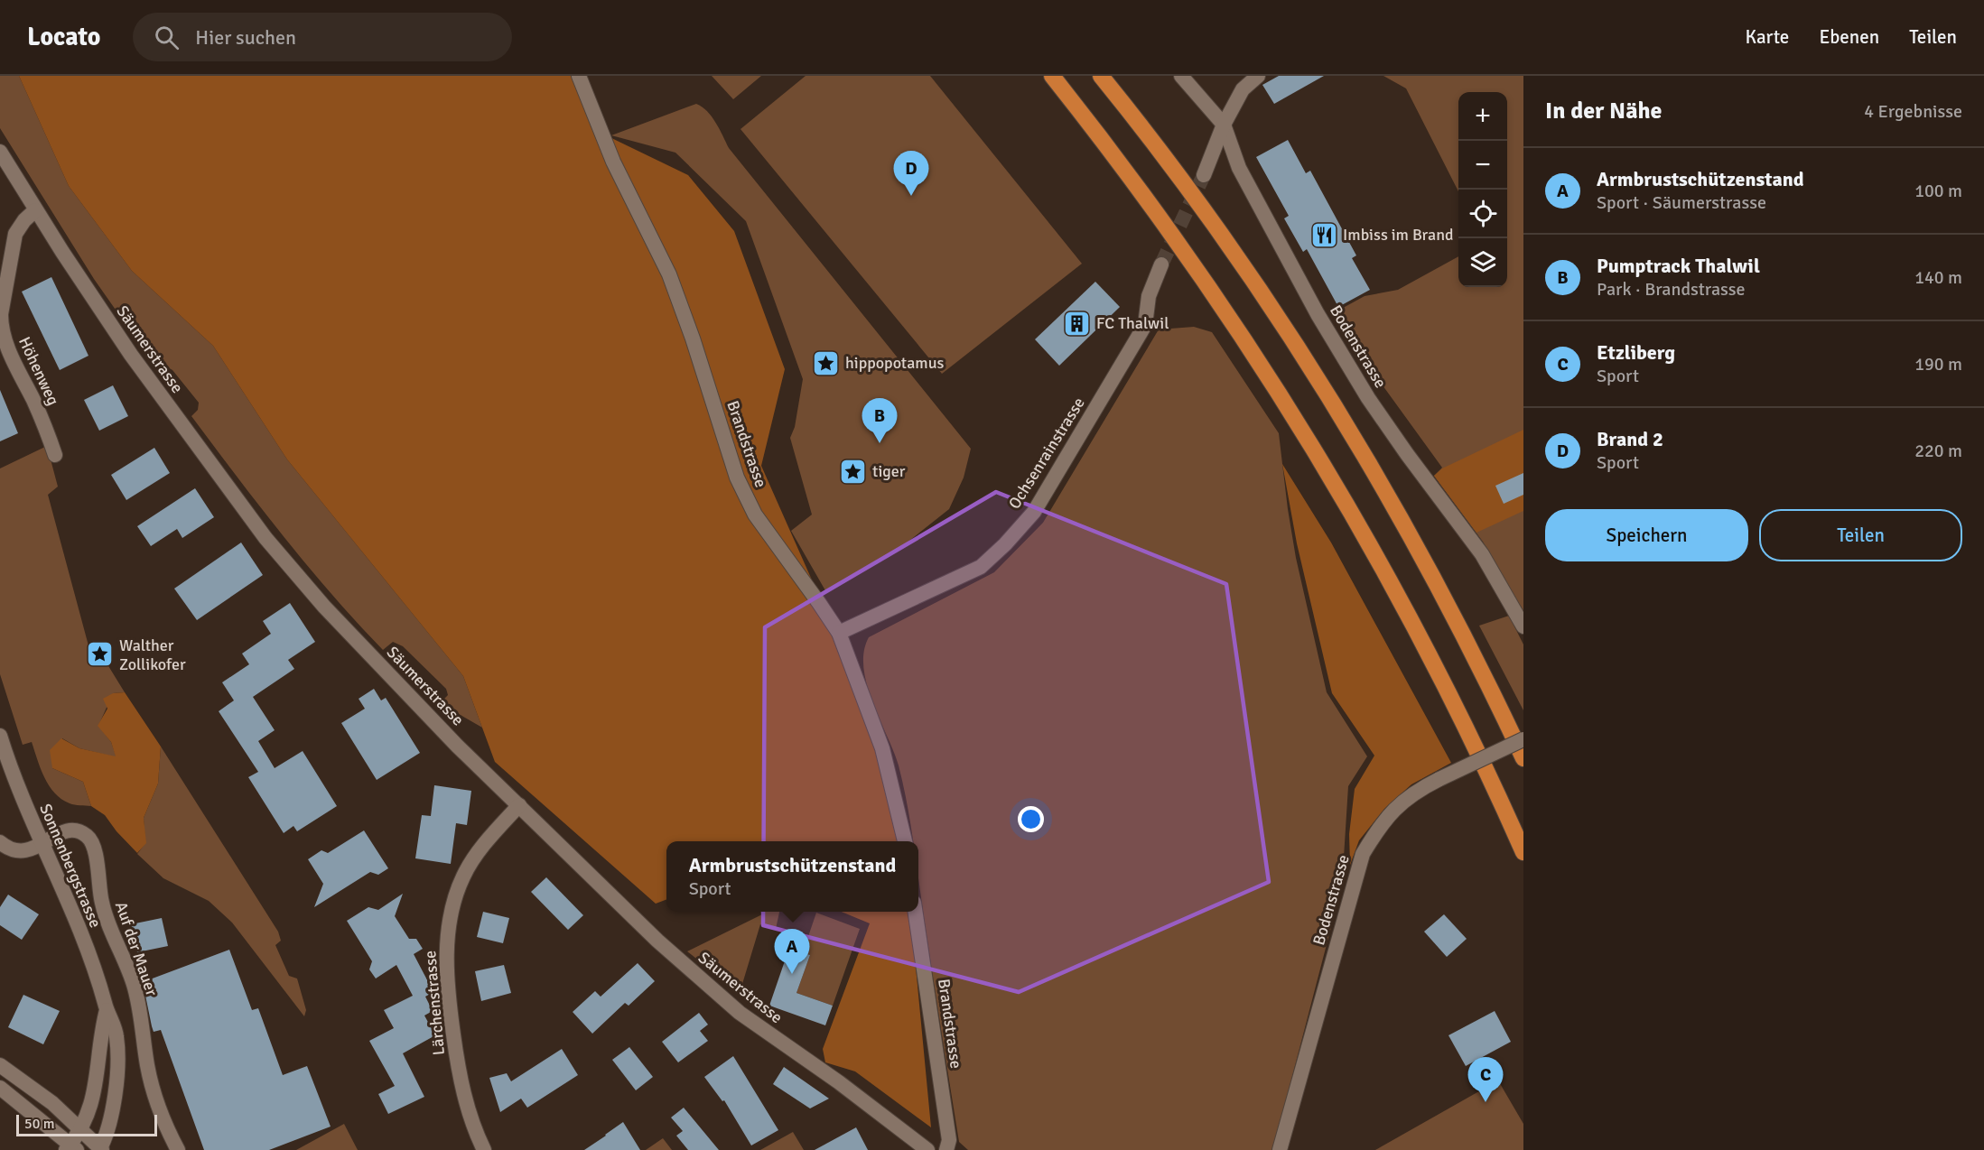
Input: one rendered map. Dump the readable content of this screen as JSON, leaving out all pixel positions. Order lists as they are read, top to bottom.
{
  "streets": {
    "street": [
      "Bodenstrasse",
      "Säumerstrasse",
      "Höhenweg",
      "Brandstrasse",
      "Ochsenrainstrasse",
      "Sonnenbergstrasse",
      "Auf der Mauer",
      "Lärchenstrasse"
    ]
  },
  "crossings": [
    ["Säumerstrasse", "Höhenweg"],
    ["Säumerstrasse", "Lärchenstrasse"],
    ["Brandstrasse", "Ochsenrainstrasse"],
    ["Sonnenbergstrasse", "Auf der Mauer"]
  ],
  "places": {
    "restaurant": ["Imbiss im Brand"],
    "building": ["FC Thalwil"],
    "place": ["hippopotamus", "tiger", "Walther Zollikofer"]
  },
  "scale_bar": "50 m",
  "page": {
    "header": "Locato",
    "search": "Hier suchen",
    "nav": ["Karte", "Ebenen", "Teilen"],
    "heading": ["In der Nähe", "4 Ergebnisse"],
    "map_buttons": ["+", "−"],
    "list": [
      {
        "mark": "A",
        "name": "Armbrustschützenstand",
        "note": "Sport · Säumerstrasse",
        "value": "100 m"
      },
      {
        "mark": "B",
        "name": "Pumptrack Thalwil",
        "note": "Park · Brandstrasse",
        "value": "140 m"
      },
      {
        "mark": "C",
        "name": "Etzliberg",
        "note": "Sport",
        "value": "190 m"
      },
      {
        "mark": "D",
        "name": "Brand 2",
        "note": "Sport",
        "value": "220 m"
      }
    ],
    "pins": [
      "D",
      "B",
      "A",
      "C"
    ],
    "buttons": ["Speichern", "Teilen"],
    "popup": ["Armbrustschützenstand", "Sport"],
    "scale": "50 m"
  }
}
